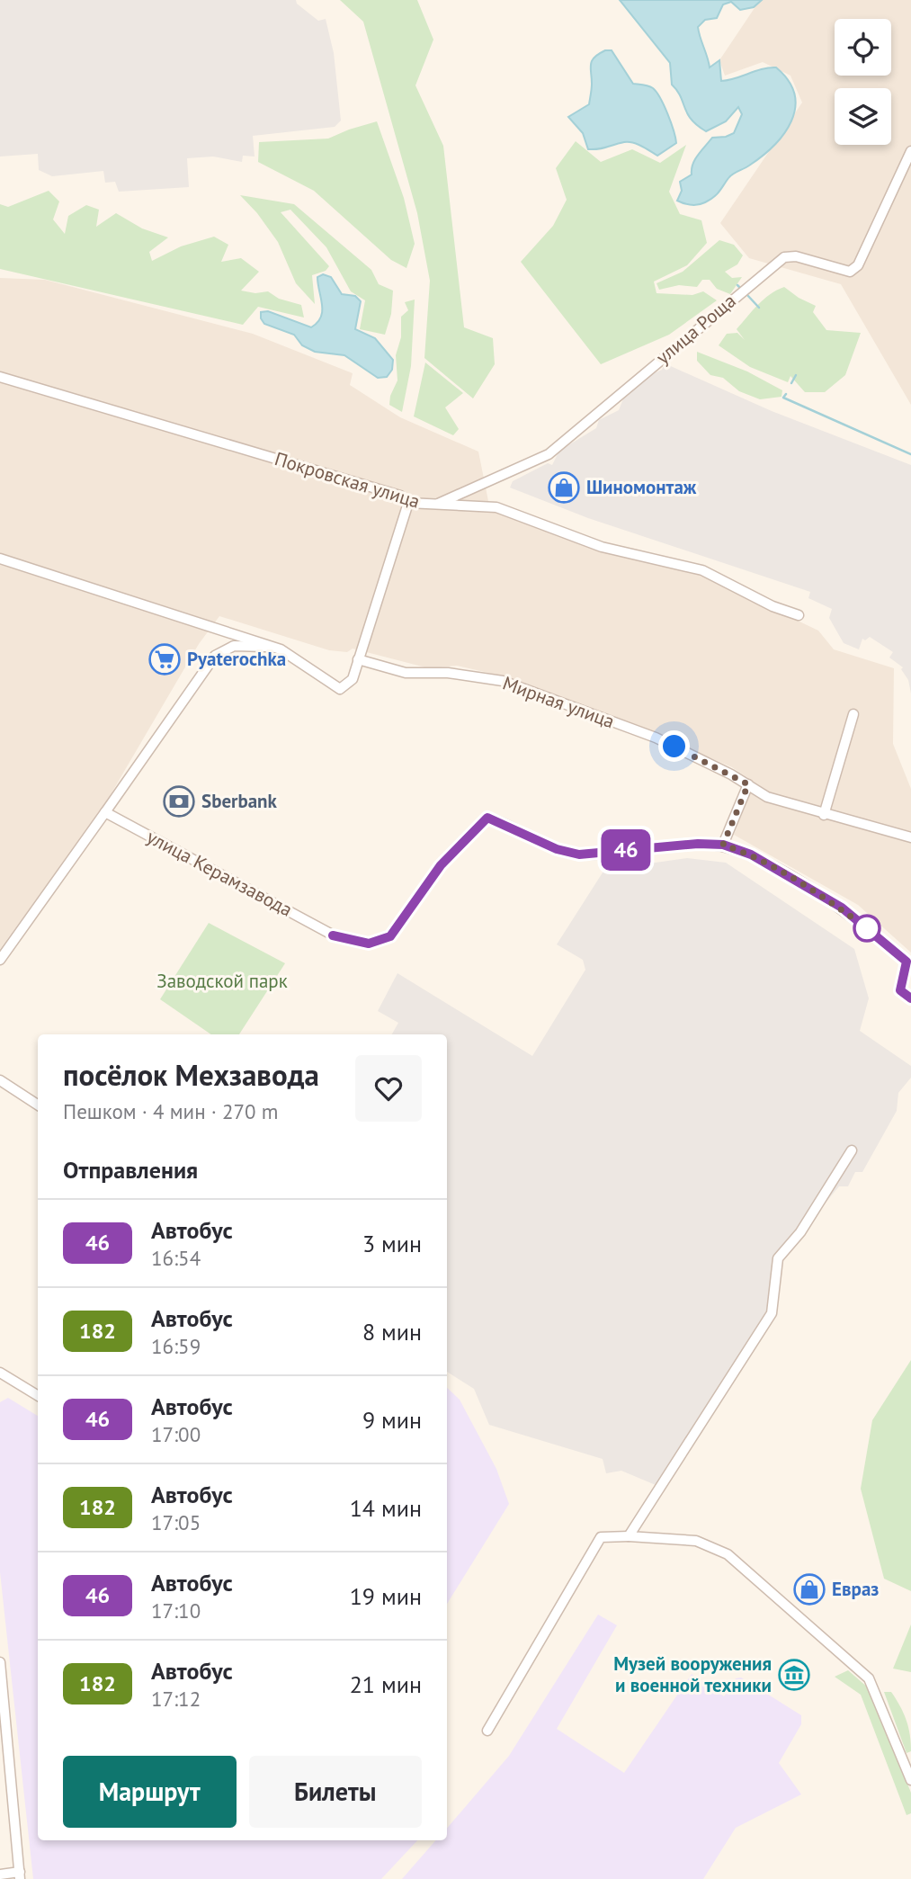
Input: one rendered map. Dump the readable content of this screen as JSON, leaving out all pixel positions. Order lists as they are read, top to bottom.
{
  "streets": {
    "street": [
      "улица Роща",
      "Покровская улица",
      "Мирная улица",
      "улица Керамзавода"
    ]
  },
  "crossings": [
    ["улица Роща", "Покровская улица"]
  ],
  "parks": ["Заводской парк"],
  "places": {
    "shop": ["Шиномонтаж", "Евраз"],
    "supermarket": ["Pyaterochka"],
    "bank": ["Sberbank"],
    "museum": ["Музей вооружения и военной техники"]
  },
  "lines": ["bus line 46"],
  "page": {
    "on_map": "46",
    "heading": [
      ["посёлок Мехзавода", "Пешком · 4 мин · 270 m"],
      "Отправления"
    ],
    "list": [
      {
        "mark": "46",
        "name": "Автобус",
        "note": "16:54",
        "value": "3 мин"
      },
      {
        "mark": "182",
        "name": "Автобус",
        "note": "16:59",
        "value": "8 мин"
      },
      {
        "mark": "46",
        "name": "Автобус",
        "note": "17:00",
        "value": "9 мин"
      },
      {
        "mark": "182",
        "name": "Автобус",
        "note": "17:05",
        "value": "14 мин"
      },
      {
        "mark": "46",
        "name": "Автобус",
        "note": "17:10",
        "value": "19 мин"
      },
      {
        "mark": "182",
        "name": "Автобус",
        "note": "17:12",
        "value": "21 мин"
      }
    ],
    "buttons": ["Маршрут", "Билеты"]
  }
}
